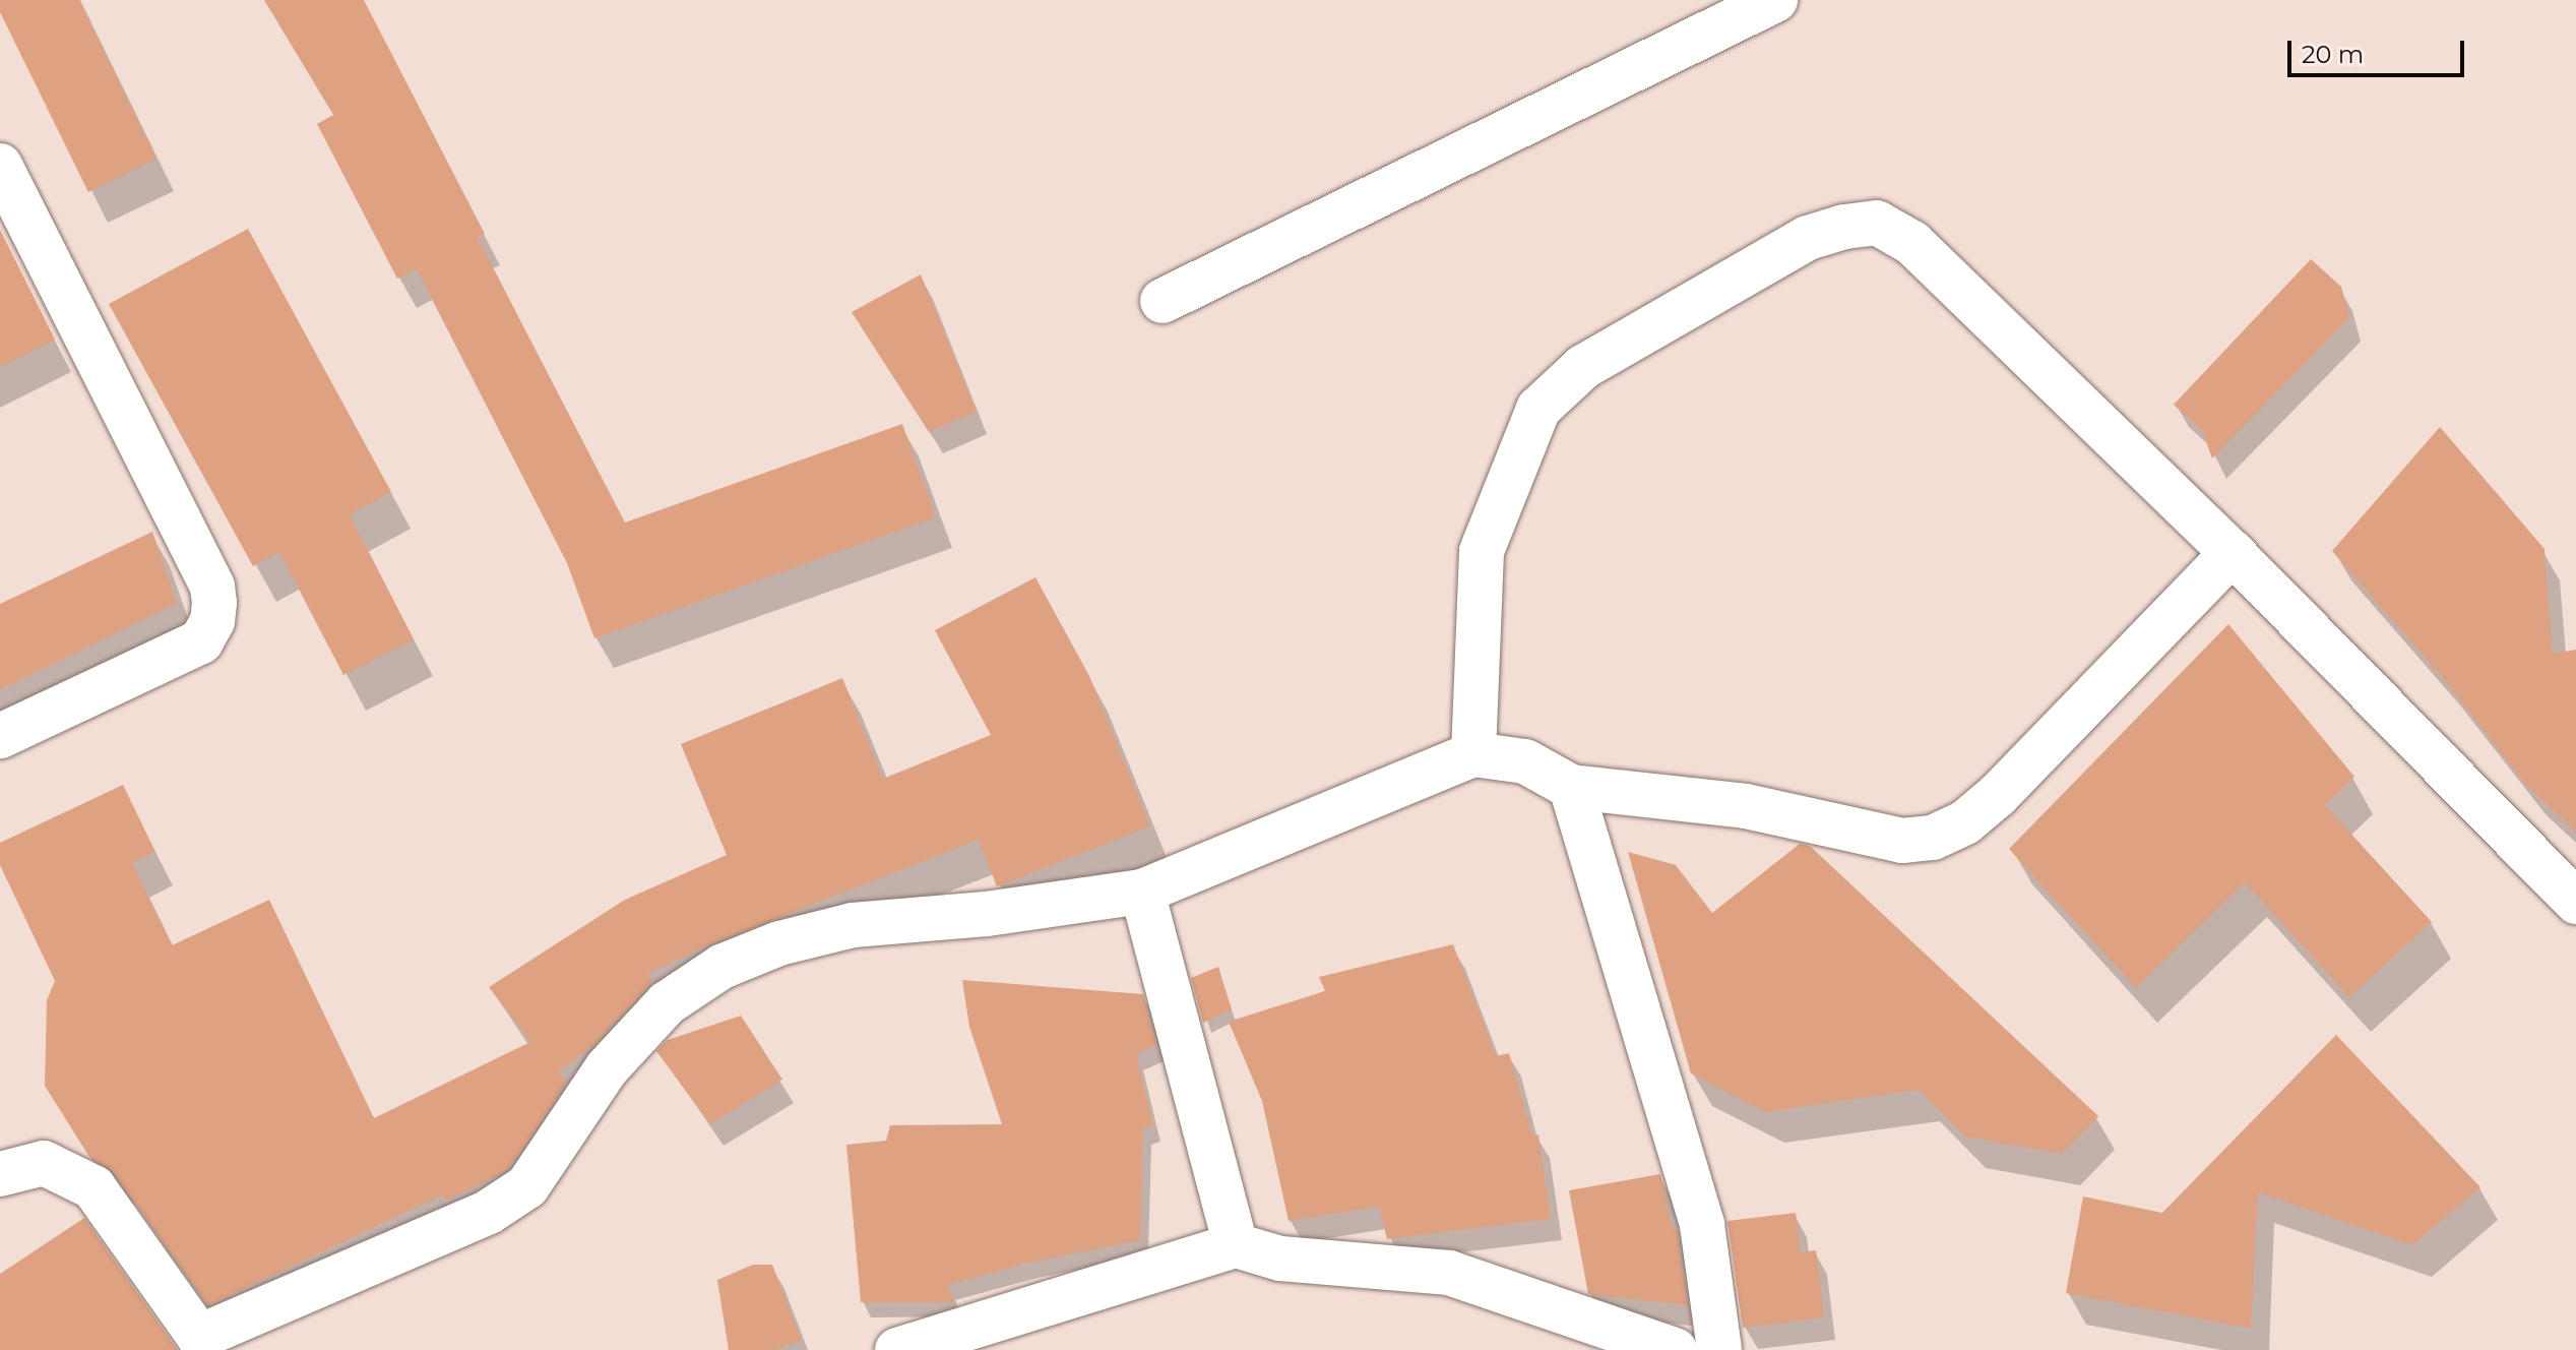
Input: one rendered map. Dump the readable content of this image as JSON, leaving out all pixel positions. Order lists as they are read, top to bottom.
{
  "scale_bar": "20 m"
}
